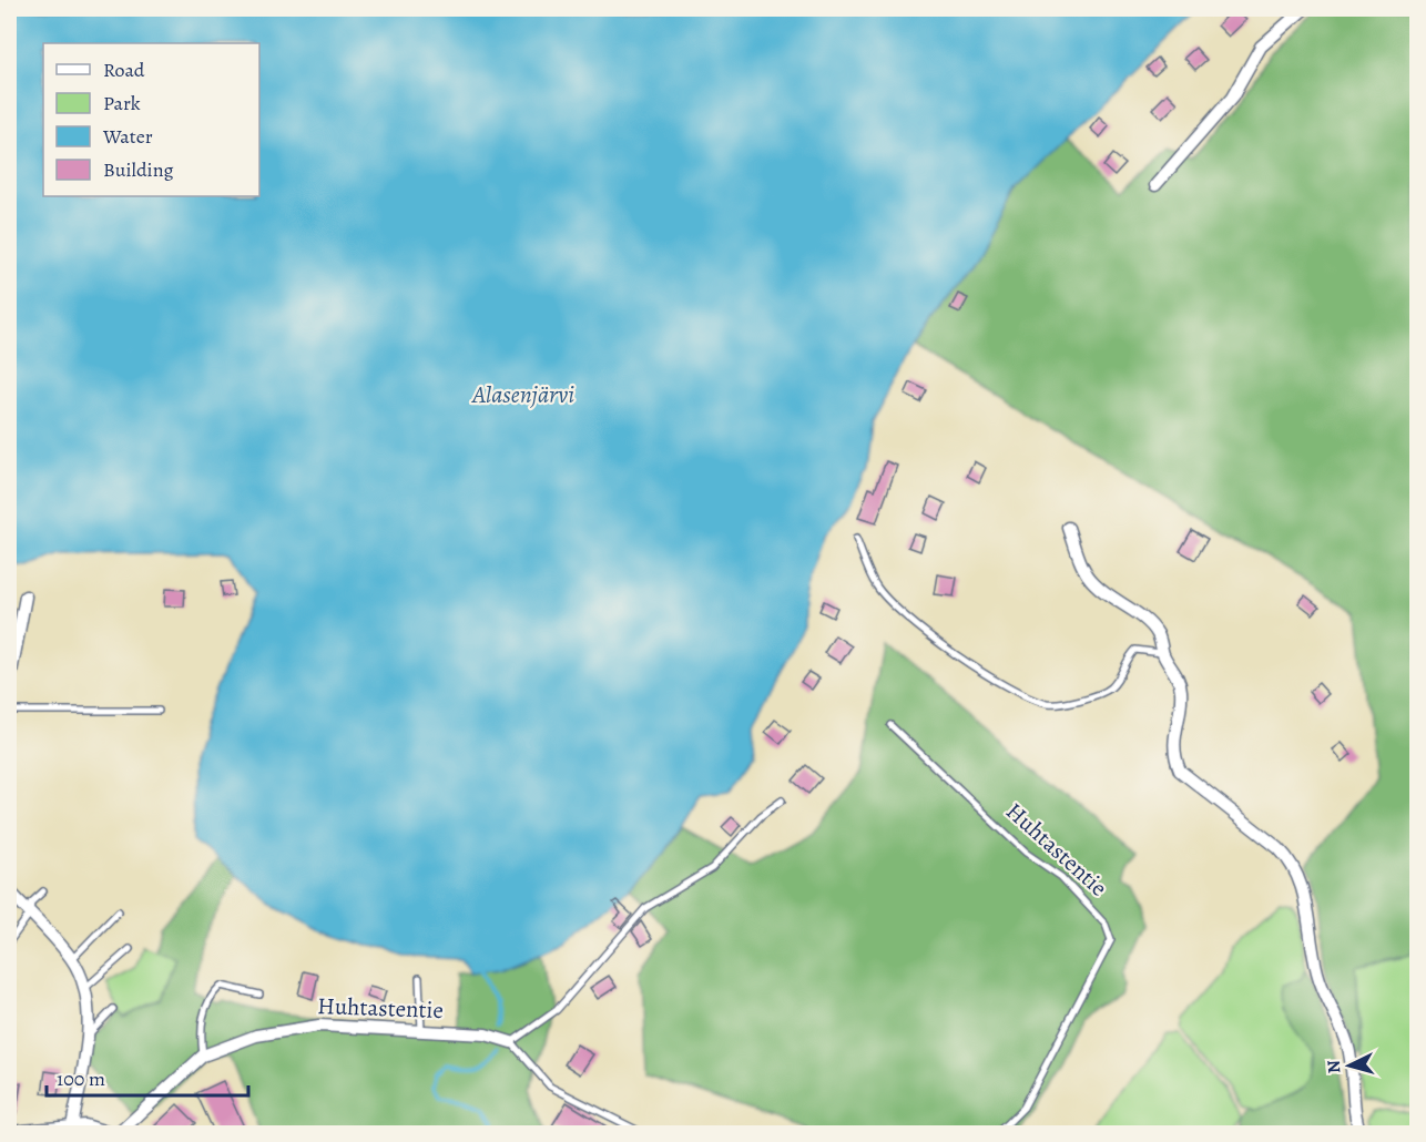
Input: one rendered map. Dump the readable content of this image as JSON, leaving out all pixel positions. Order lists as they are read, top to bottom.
{
  "streets": {
    "street": ["Huhtastentie"]
  },
  "water": ["Alasenjärvi"],
  "legend": [
    "Road",
    "Park",
    "Water",
    "Building"
  ],
  "scale_bar": "100 m",
  "north": "left"
}
